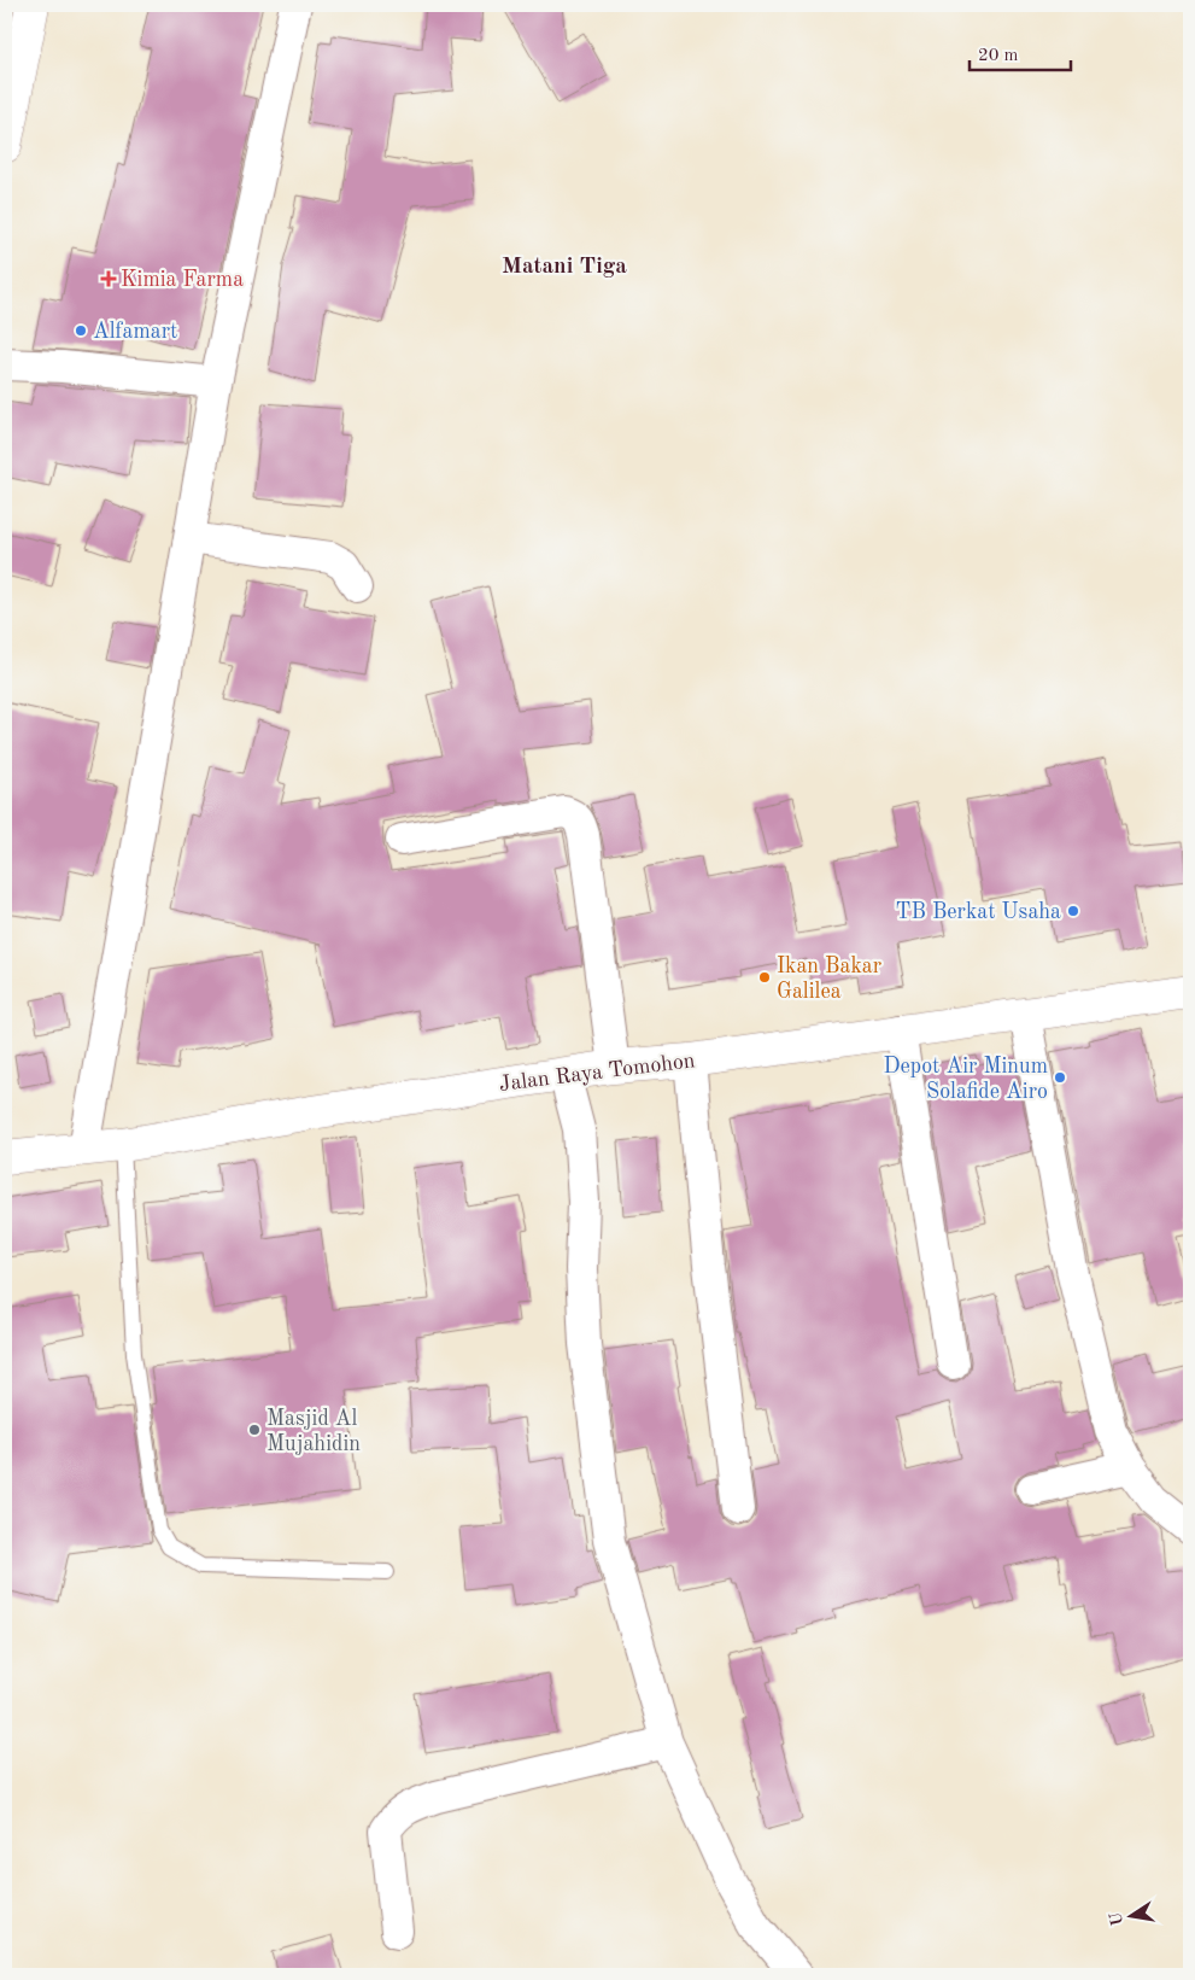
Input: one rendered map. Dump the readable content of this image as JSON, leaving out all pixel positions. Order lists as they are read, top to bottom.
{
  "streets": {
    "highway": ["Jalan Raya Tomohon"]
  },
  "districts": ["Matani Tiga"],
  "places": {
    "health": ["Kimia Farma"],
    "other": [
      "Alfamart",
      "TB Berkat Usaha",
      "Ikan Bakar Galilea",
      "Depot Air Minum Solafide Airo",
      "Masjid Al Mujahidin"
    ]
  },
  "scale_bar": "20 m",
  "north": "left"
}
